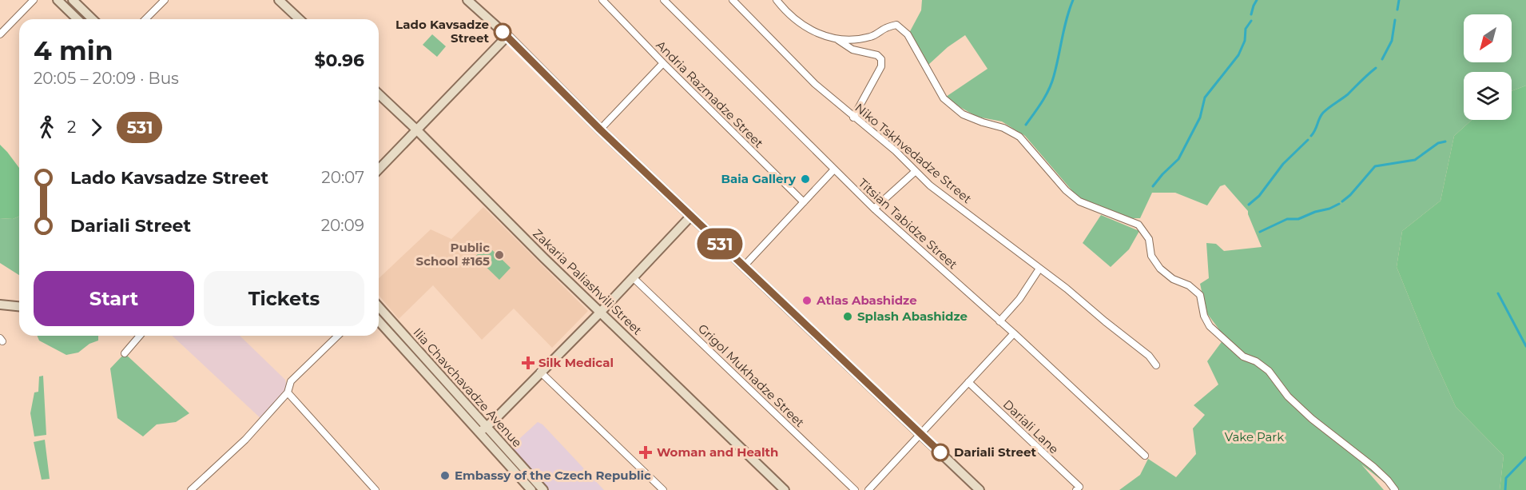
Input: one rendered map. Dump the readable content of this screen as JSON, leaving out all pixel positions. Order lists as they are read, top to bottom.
{
  "streets": {
    "street": [
      "Andria Razmadze Street",
      "Niko Tskhvedadze Street",
      "Titsian Tabidze Street",
      "Zakaria Paliashvili Street",
      "Grigol Mukhadze Street",
      "Ilia Chavchavadze Avenue",
      "Dariali Lane"
    ]
  },
  "parks": ["Vake Park"],
  "places": {
    "other": [
      "Lado Kavsadze Street",
      "Baia Gallery",
      "Public School #165",
      "Atlas Abashidze",
      "Splash Abashidze",
      "Dariali Street",
      "Embassy of the Czech Republic"
    ],
    "health": ["Silk Medical", "Woman and Health"]
  },
  "lines": ["bus line 531"],
  "north": "bottom left",
  "page": {
    "on_map": "531",
    "heading": ["4 min", "20:05 – 20:09 · Bus", "$0.96"],
    "legs": ["2", "531"],
    "list": [
      {
        "name": "Lado Kavsadze Street",
        "value": "20:07"
      },
      {
        "name": "Dariali Street",
        "value": "20:09"
      }
    ],
    "buttons": ["Start", "Tickets"]
  }
}
